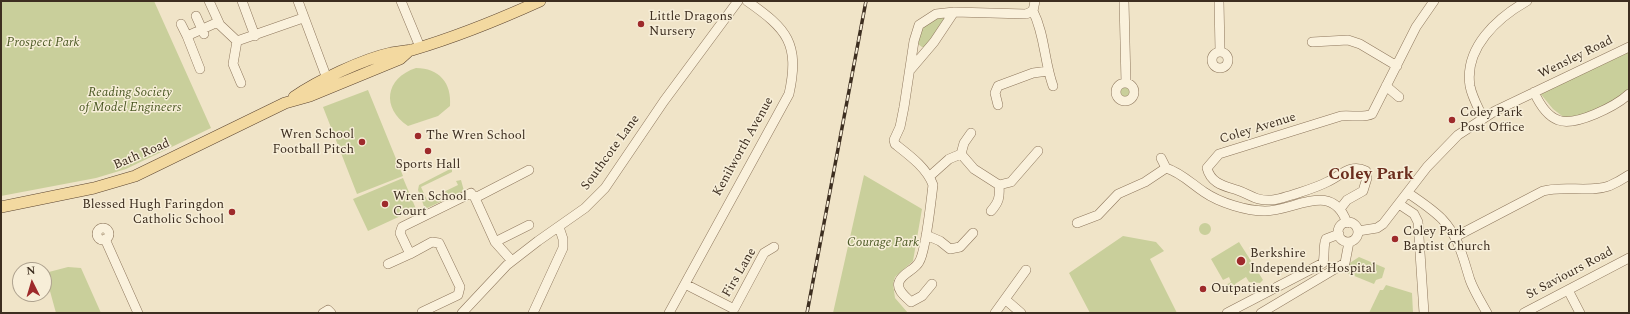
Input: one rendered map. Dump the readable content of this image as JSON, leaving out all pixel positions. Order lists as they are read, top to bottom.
{
  "streets": {
    "main road": ["Bath Road"],
    "street": [
      "Wensley Road",
      "Coley Avenue",
      "Kenilworth Avenue",
      "Southcote Lane",
      "Firs Lane",
      "St Saviours Road"
    ]
  },
  "crossings": [
    ["Kenilworth Avenue", "Firs Lane"]
  ],
  "districts": ["Coley Park"],
  "parks": ["Prospect Park", "Reading Society of Model Engineers", "Courage Park"],
  "places": [
    "Little Dragons Nursery",
    "Coley Park Post Office",
    "The Wren School",
    "Wren School Football Pitch",
    "Sports Hall",
    "Wren School Court",
    "Blessed Hugh Faringdon Catholic School",
    "Coley Park Baptist Church",
    "Berkshire Independent Hospital",
    "Outpatients"
  ],
  "north": "top"
}
